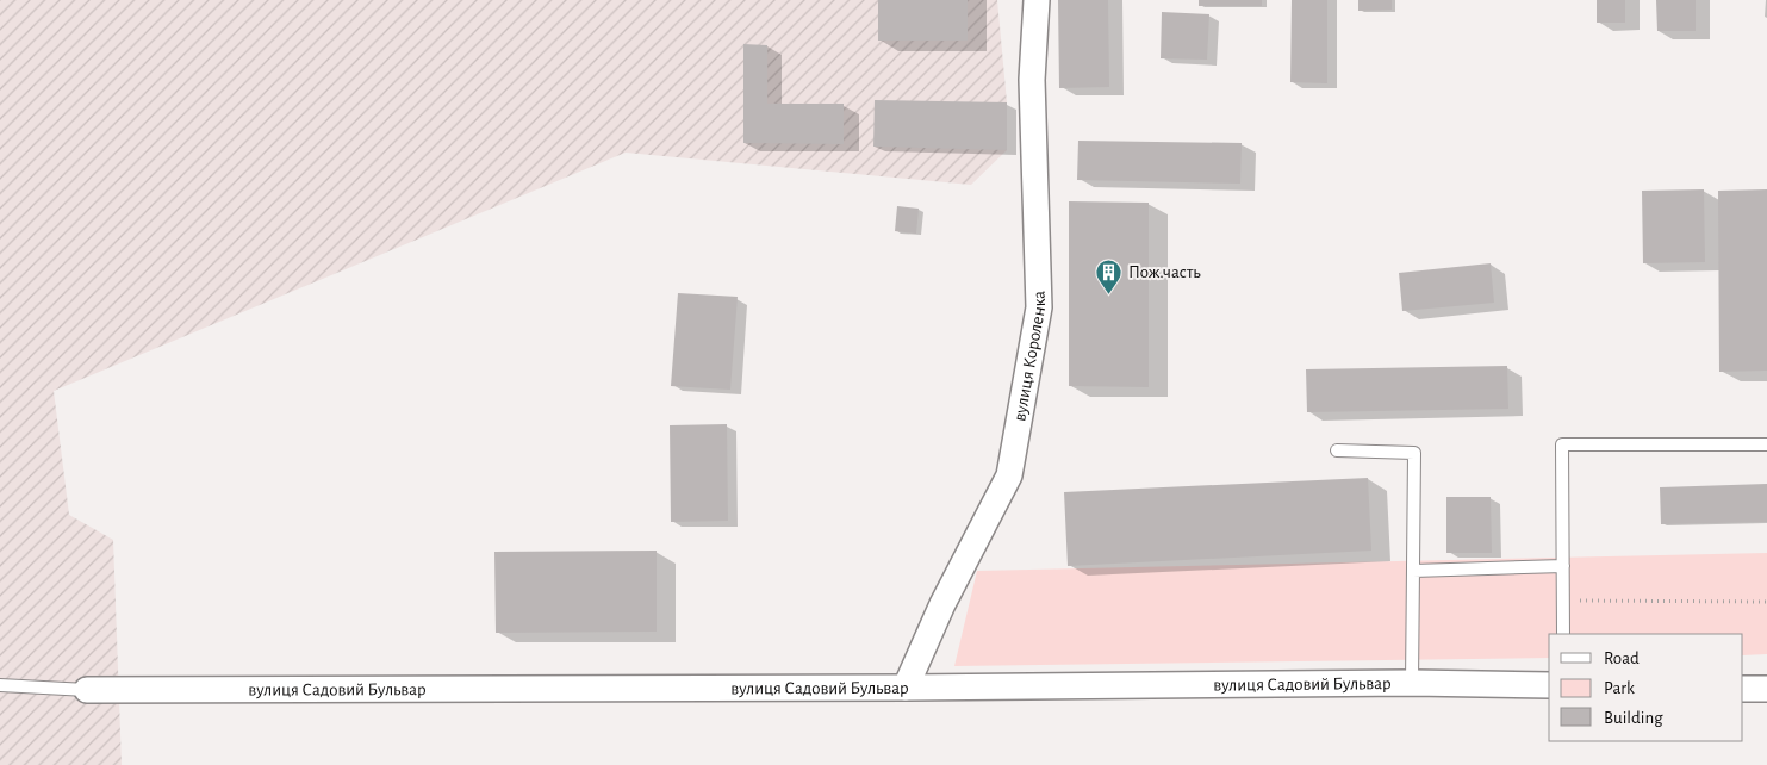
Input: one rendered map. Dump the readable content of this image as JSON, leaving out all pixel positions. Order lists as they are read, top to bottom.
{
  "streets": {
    "street": ["вулиця Короленка", "вулиця Садовий Бульвар"]
  },
  "crossings": [
    ["вулиця Короленка", "вулиця Садовий Бульвар"]
  ],
  "places": {
    "building": ["Пож.часть"]
  },
  "legend": ["Road", "Park", "Building"]
}
